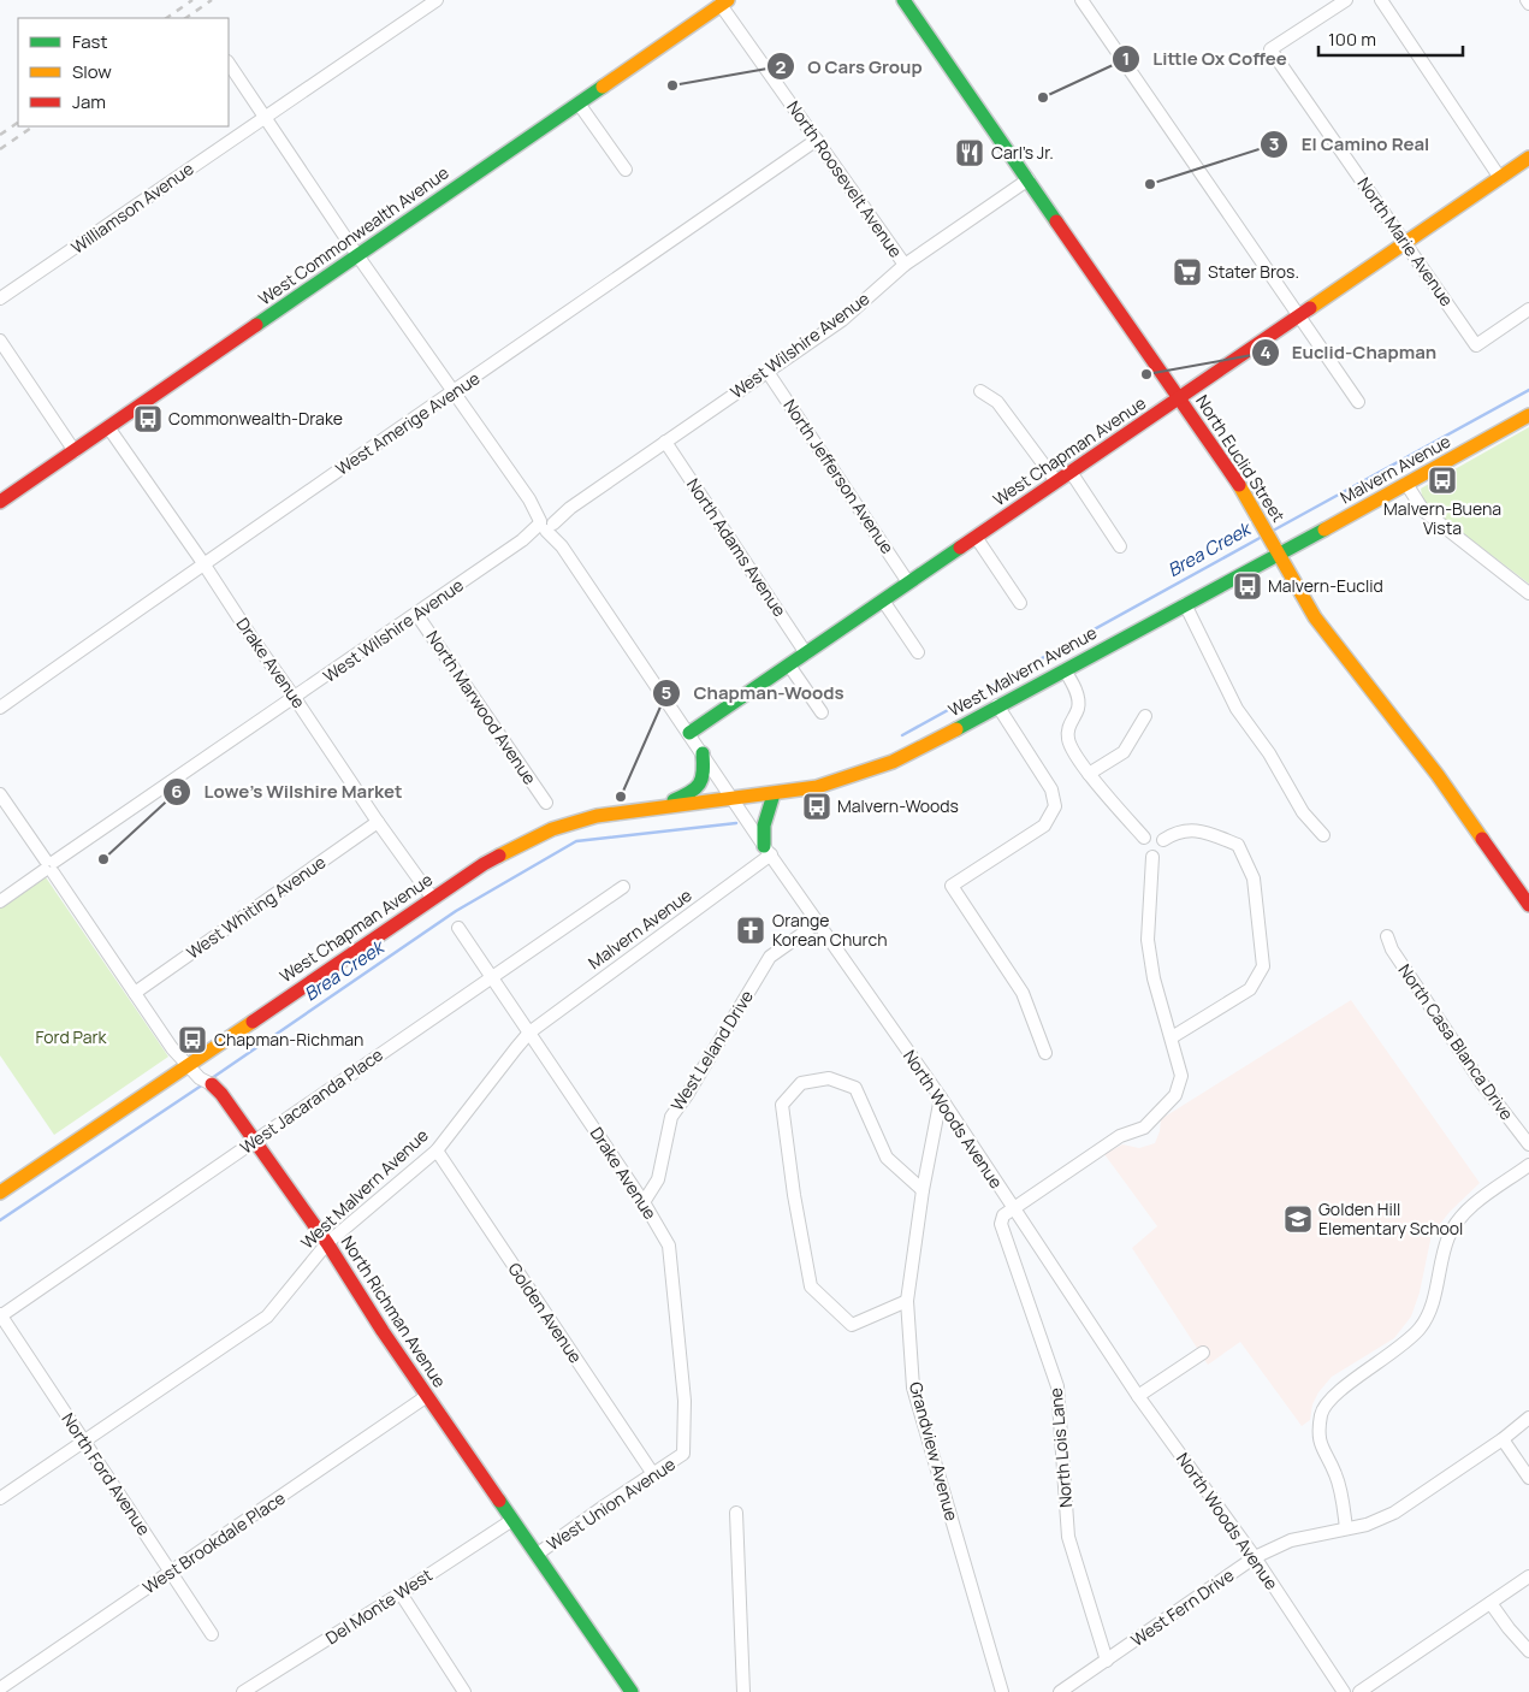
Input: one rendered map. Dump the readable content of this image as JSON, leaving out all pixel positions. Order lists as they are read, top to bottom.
{
  "streets": {
    "main road": [
      "West Commonwealth Avenue",
      "West Chapman Avenue",
      "North Euclid Street",
      "Malvern Avenue",
      "West Malvern Avenue",
      "North Richman Avenue"
    ],
    "street": [
      "North Roosevelt Avenue",
      "Williamson Avenue",
      "North Marie Avenue",
      "West Wilshire Avenue",
      "West Amerige Avenue",
      "North Jefferson Avenue",
      "North Adams Avenue",
      "Drake Avenue",
      "North Marwood Avenue",
      "West Whiting Avenue",
      "North Casa Blanca Drive",
      "West Leland Drive",
      "West Jacaranda Place",
      "North Woods Avenue",
      "Golden Avenue",
      "North Lois Lane",
      "Grandview Avenue",
      "North Ford Avenue",
      "West Union Avenue",
      "West Brookdale Place",
      "Del Monte West",
      "West Fern Drive"
    ]
  },
  "crossings": [
    ["North Roosevelt Avenue", "West Commonwealth Avenue"],
    ["North Roosevelt Avenue", "West Wilshire Avenue"],
    ["North Roosevelt Avenue", "West Amerige Avenue"],
    ["Williamson Avenue", "North Woods Avenue"],
    ["West Commonwealth Avenue", "Drake Avenue"],
    ["West Commonwealth Avenue", "North Woods Avenue"],
    ["North Marie Avenue", "West Chapman Avenue"],
    ["West Wilshire Avenue", "North Euclid Street"],
    ["West Wilshire Avenue", "North Jefferson Avenue"],
    ["West Wilshire Avenue", "North Adams Avenue"],
    ["West Wilshire Avenue", "Drake Avenue"],
    ["West Wilshire Avenue", "North Marwood Avenue"],
    ["West Wilshire Avenue", "North Woods Avenue"],
    ["West Wilshire Avenue", "North Richman Avenue"],
    ["West Amerige Avenue", "Drake Avenue"],
    ["West Amerige Avenue", "North Woods Avenue"],
    ["West Chapman Avenue", "North Euclid Street"],
    ["West Chapman Avenue", "North Jefferson Avenue"],
    ["West Chapman Avenue", "North Adams Avenue"],
    ["West Chapman Avenue", "Drake Avenue"],
    ["West Chapman Avenue", "West Malvern Avenue"],
    ["West Chapman Avenue", "North Woods Avenue"],
    ["West Chapman Avenue", "North Richman Avenue"],
    ["North Euclid Street", "Malvern Avenue"],
    ["North Euclid Street", "West Malvern Avenue"],
    ["Malvern Avenue", "Drake Avenue"],
    ["Malvern Avenue", "West Malvern Avenue"],
    ["Malvern Avenue", "North Woods Avenue"],
    ["Drake Avenue", "West Malvern Avenue"],
    ["Drake Avenue", "West Whiting Avenue"],
    ["Drake Avenue", "West Leland Drive"],
    ["Drake Avenue", "West Jacaranda Place"],
    ["Drake Avenue", "West Union Avenue"],
    ["West Malvern Avenue", "North Richman Avenue"],
    ["West Malvern Avenue", "Golden Avenue"],
    ["West Malvern Avenue", "North Ford Avenue"],
    ["West Whiting Avenue", "North Richman Avenue"],
    ["West Leland Drive", "North Woods Avenue"],
    ["West Jacaranda Place", "North Richman Avenue"],
    ["West Jacaranda Place", "North Ford Avenue"],
    ["North Woods Avenue", "North Lois Lane"],
    ["North Woods Avenue", "Grandview Avenue"],
    ["North Woods Avenue", "West Fern Drive"],
    ["North Richman Avenue", "West Union Avenue"],
    ["North Richman Avenue", "West Brookdale Place"],
    ["North Richman Avenue", "Del Monte West"],
    ["Golden Avenue", "West Union Avenue"],
    ["North Lois Lane", "West Fern Drive"],
    ["North Ford Avenue", "West Brookdale Place"]
  ],
  "water": ["Brea Creek"],
  "parks": ["Ford Park"],
  "places": {
    "other": [
      "O Cars Group",
      "Little Ox Coffee",
      "El Camino Real",
      "Euclid-Chapman",
      "Chapman-Woods",
      "Lowe's Wilshire Market"
    ],
    "restaurant": ["Carl's Jr."],
    "supermarket": ["Stater Bros."],
    "bus stop": [
      "Commonwealth-Drake",
      "Malvern-Buena Vista",
      "Malvern-Euclid",
      "Malvern-Woods",
      "Chapman-Richman"
    ],
    "church": ["Orange Korean Church"],
    "school or university": ["Golden Hill Elementary School"]
  },
  "legend": ["Fast", "Slow", "Jam"],
  "scale_bar": "100 m"
}
